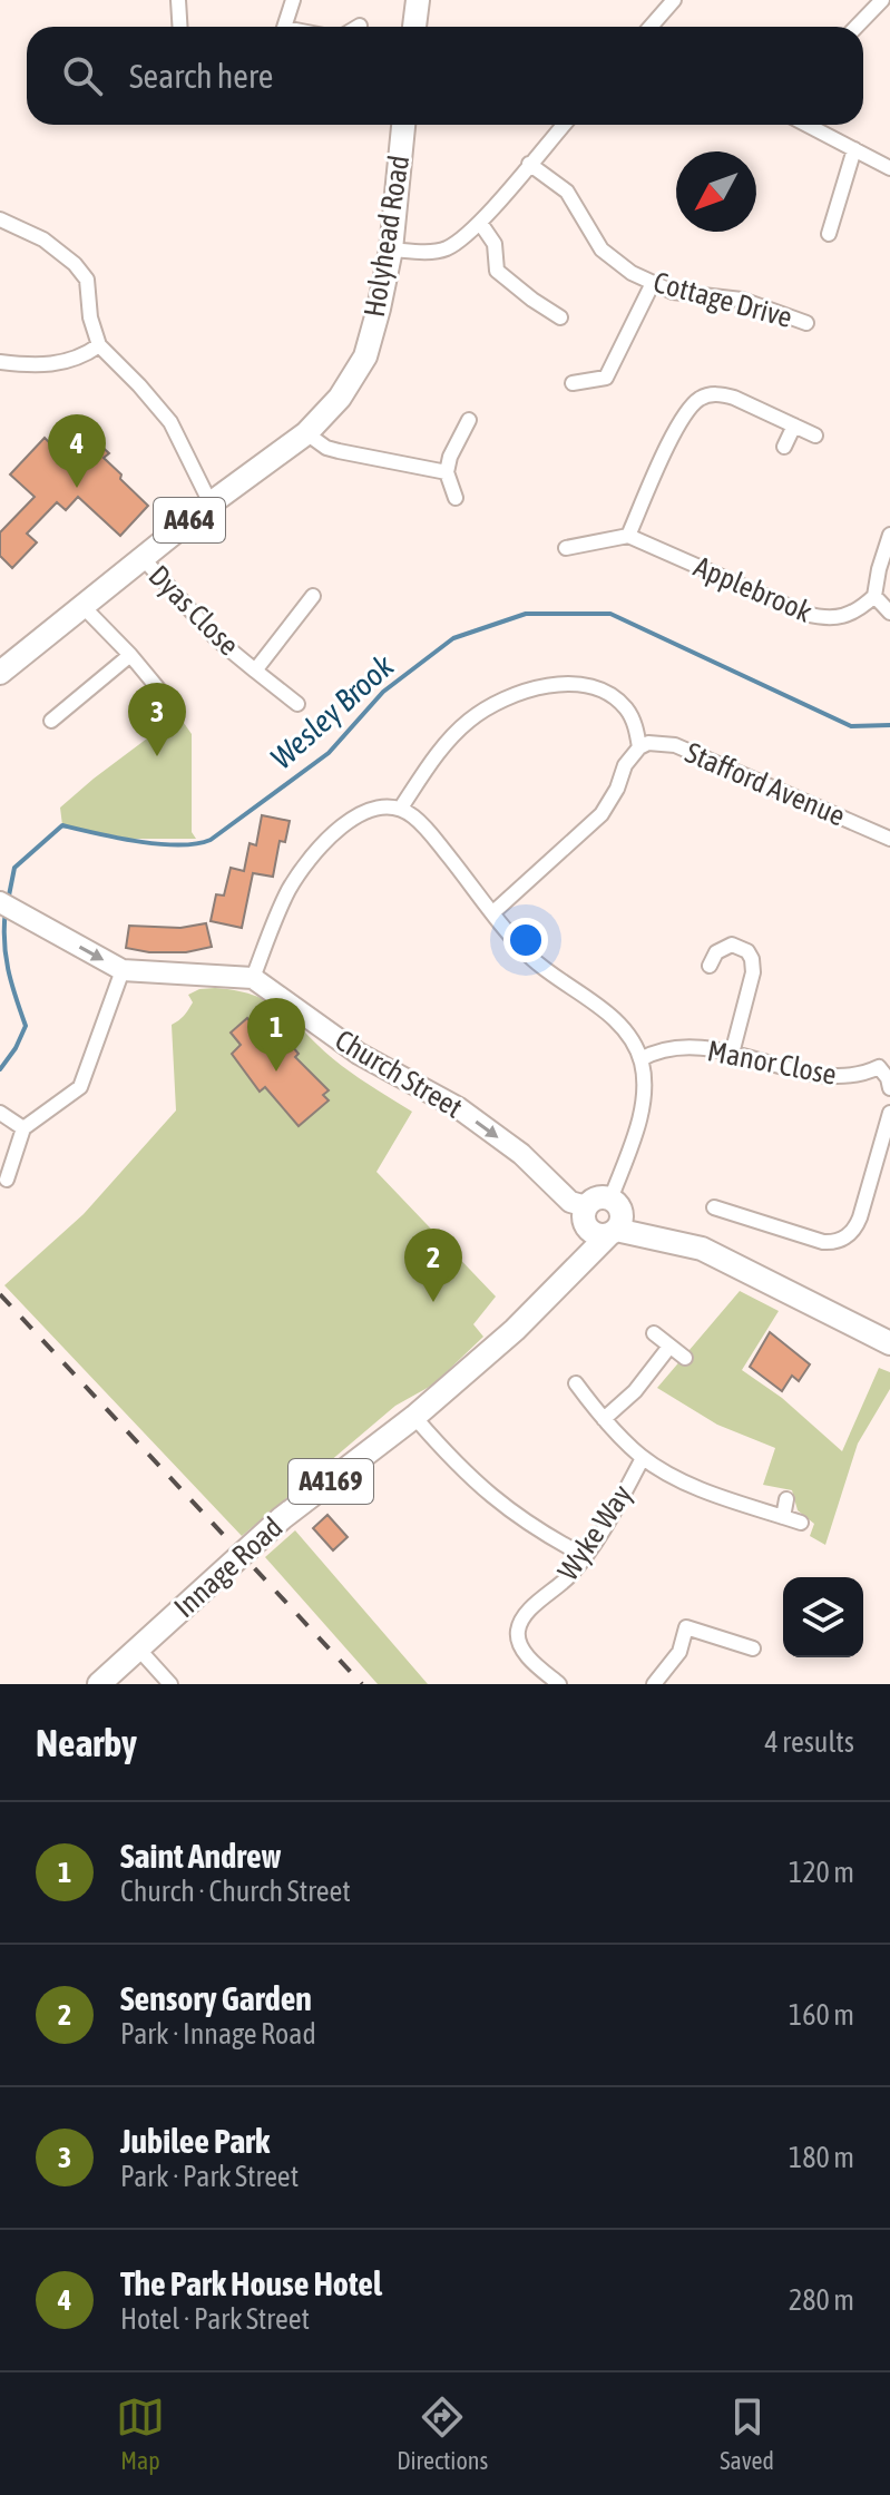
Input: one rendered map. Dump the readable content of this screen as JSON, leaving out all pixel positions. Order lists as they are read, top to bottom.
{
  "streets": {
    "main road": [
      "Holyhead Road",
      "A464",
      "A4169",
      "Innage Road"
    ],
    "street": [
      "Cottage Drive",
      "Applebrook",
      "Dyas Close",
      "Stafford Avenue",
      "Manor Close",
      "Church Street",
      "Wyke Way"
    ]
  },
  "crossings": [
    ["Holyhead Road", "A464"],
    ["A464", "Dyas Close"],
    ["Church Street", "A4169"],
    ["Church Street", "Innage Road"],
    ["A4169", "Innage Road"]
  ],
  "water": ["Wesley Brook"],
  "north": "bottom left",
  "page": {
    "search": "Search here",
    "pins": [
      "4",
      "3",
      "1",
      "2"
    ],
    "heading": ["Nearby", "4 results"],
    "list": [
      {
        "mark": "1",
        "name": "Saint Andrew",
        "note": "Church · Church Street",
        "value": "120 m"
      },
      {
        "mark": "2",
        "name": "Sensory Garden",
        "note": "Park · Innage Road",
        "value": "160 m"
      },
      {
        "mark": "3",
        "name": "Jubilee Park",
        "note": "Park · Park Street",
        "value": "180 m"
      },
      {
        "mark": "4",
        "name": "The Park House Hotel",
        "note": "Hotel · Park Street",
        "value": "280 m"
      }
    ],
    "nav": ["Map", "Directions", "Saved"]
  }
}
